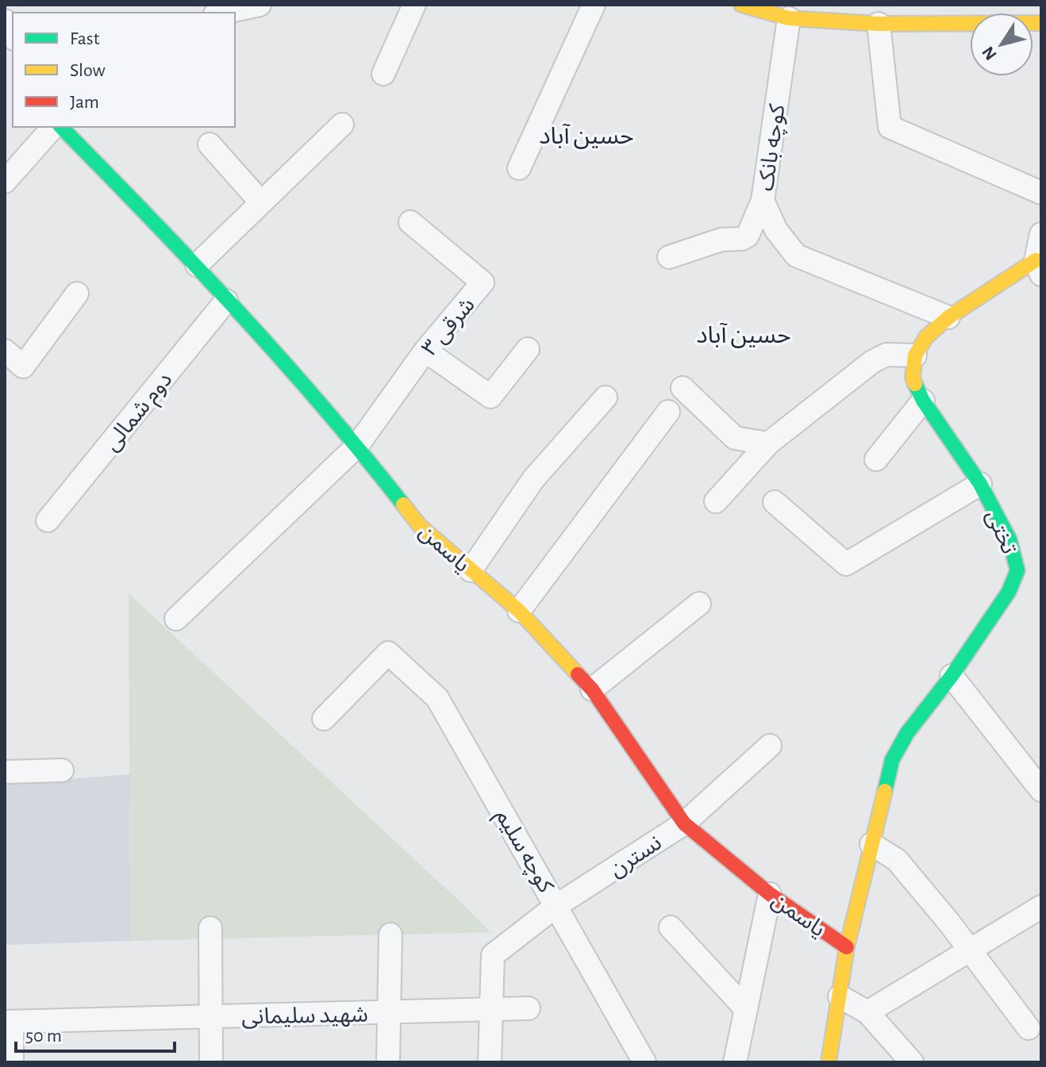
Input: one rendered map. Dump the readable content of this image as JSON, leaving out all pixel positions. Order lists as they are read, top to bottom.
{
  "streets": {
    "street": [
      "کوچه بانک",
      "۳ شرقی",
      "دوم شمالی",
      "تختی",
      "یاسمن",
      "کوچه سلیم",
      "نسترن",
      "شهید سلیمانی"
    ]
  },
  "crossings": [
    ["۳ شرقی", "یاسمن"],
    ["دوم شمالی", "یاسمن"],
    ["تختی", "یاسمن"],
    ["یاسمن", "نسترن"],
    ["کوچه سلیم", "نسترن"],
    ["نسترن", "شهید سلیمانی"]
  ],
  "districts": ["حسین آباد", "حسین آباد"],
  "legend": ["Fast", "Slow", "Jam"],
  "scale_bar": "50 m",
  "north": "bottom left"
}
